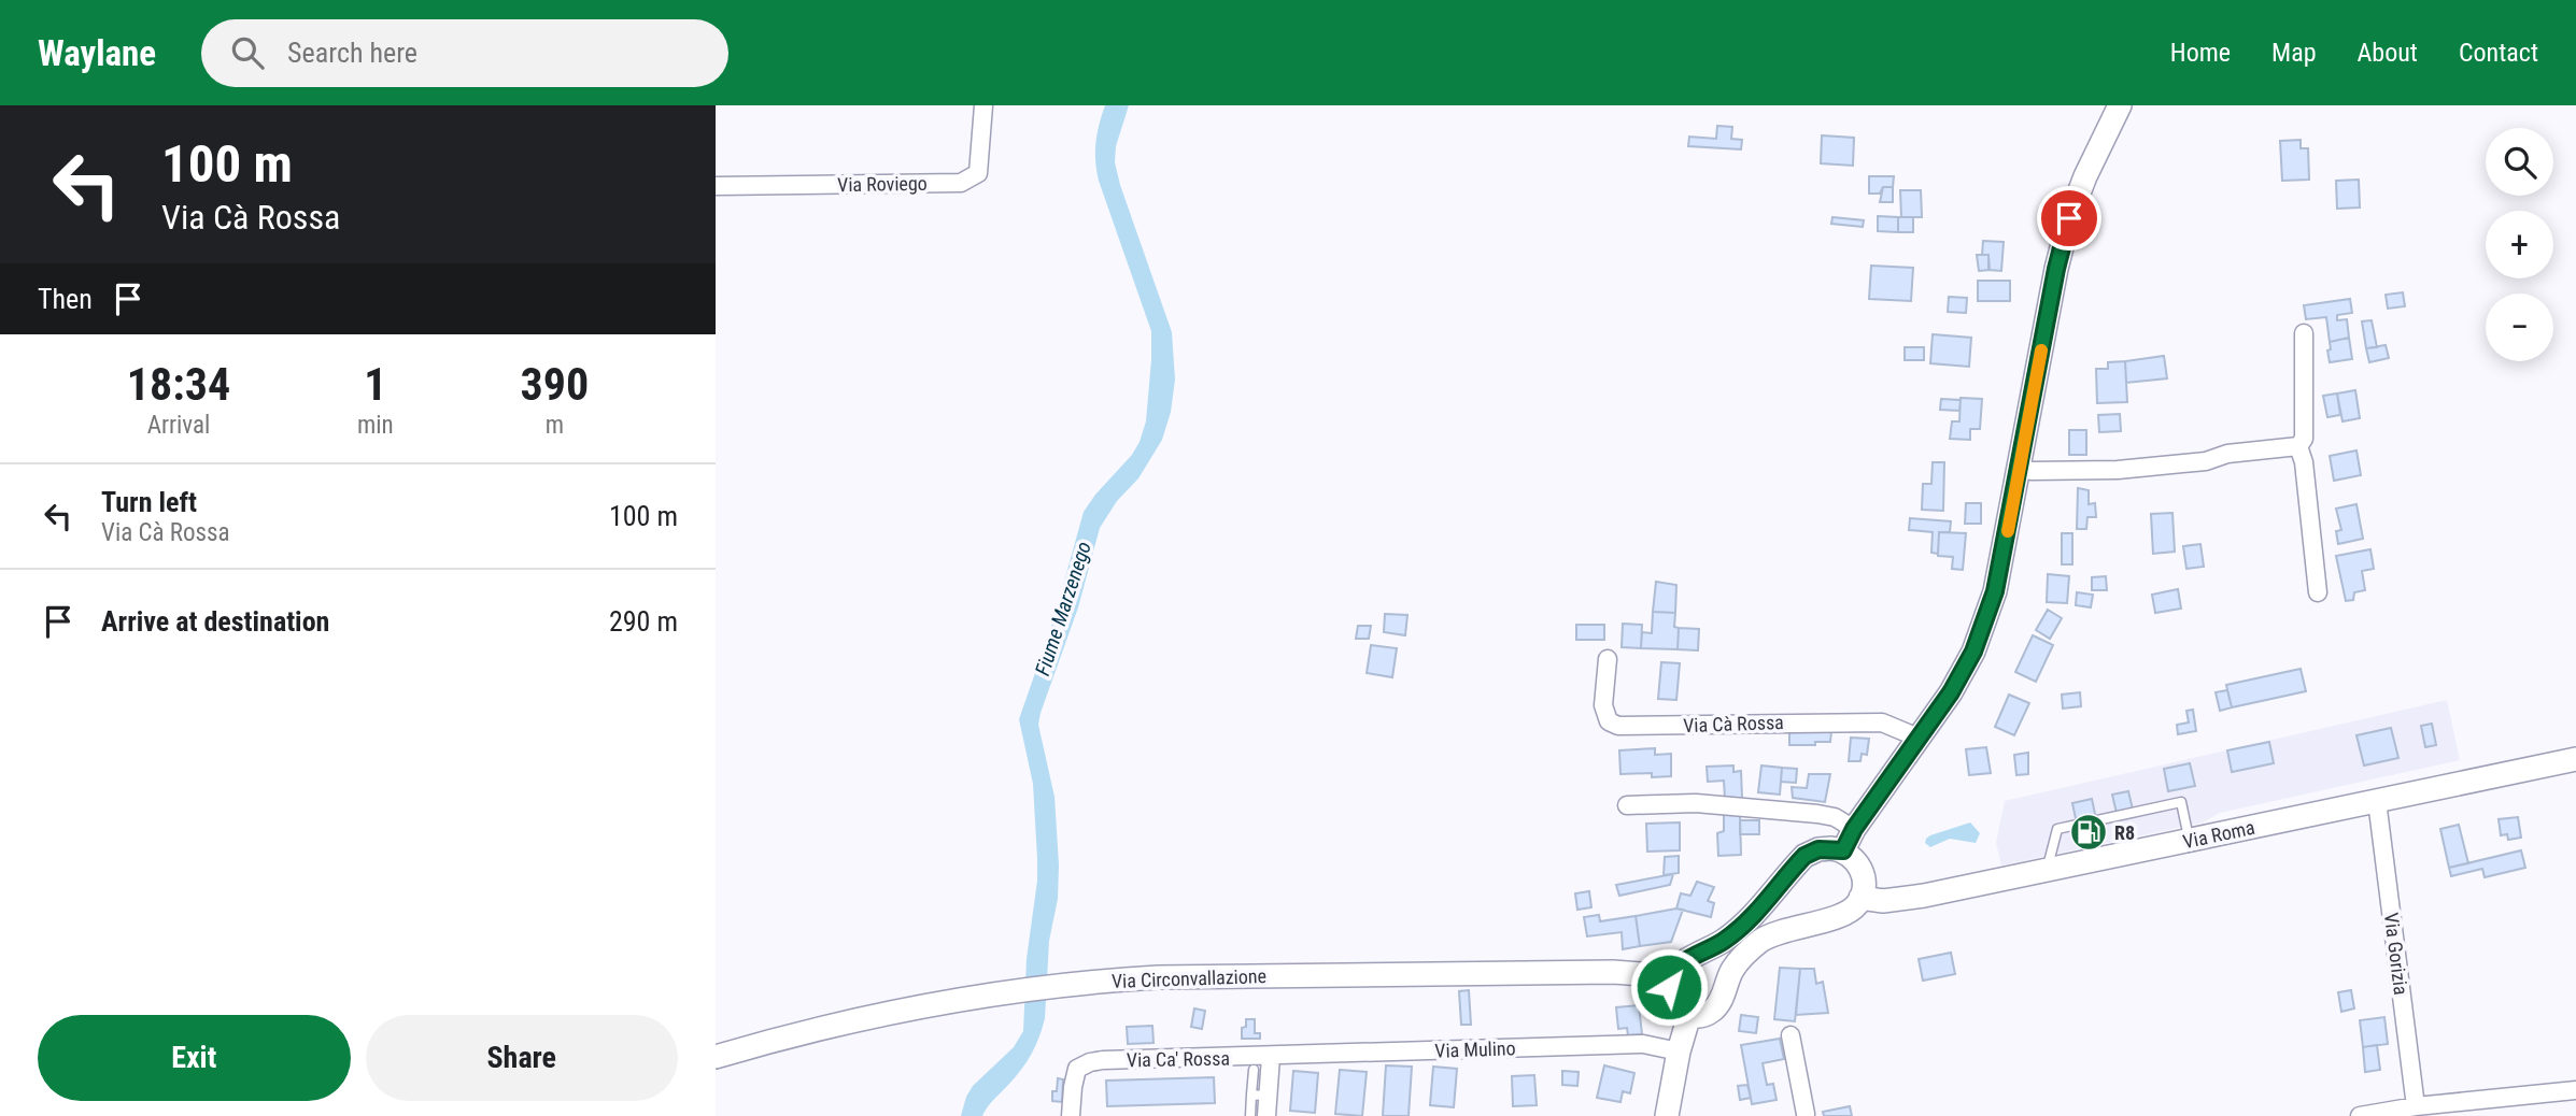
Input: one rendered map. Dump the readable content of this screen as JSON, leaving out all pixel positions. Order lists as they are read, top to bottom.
{
  "streets": {
    "main road": ["Via Roma", "Via Circonvallazione"],
    "street": [
      "Via Roviego",
      "Via Cà Rossa",
      "Via Gorizia",
      "Via Mulino",
      "Via Ca' Rossa"
    ]
  },
  "crossings": [
    ["Via Roma", "Via Gorizia"],
    ["Via Mulino", "Via Ca' Rossa"]
  ],
  "water": ["Fiume Marzenego"],
  "places": {
    "fuel station": ["R8"]
  },
  "page": {
    "header": "Waylane",
    "search": "Search here",
    "nav": [
      "Home",
      "Map",
      "About",
      "Contact"
    ],
    "turn": ["100 m", "Via Cà Rossa"],
    "map_buttons": ["+", "−"],
    "then": "Then",
    "eta": [
      "18:34",
      "Arrival",
      "1",
      "min",
      "390",
      "m"
    ],
    "list": [
      {
        "name": "Turn left",
        "note": "Via Cà Rossa",
        "value": "100 m"
      },
      {
        "name": "Arrive at destination",
        "value": "290 m"
      }
    ],
    "buttons": ["Exit", "Share"]
  }
}
